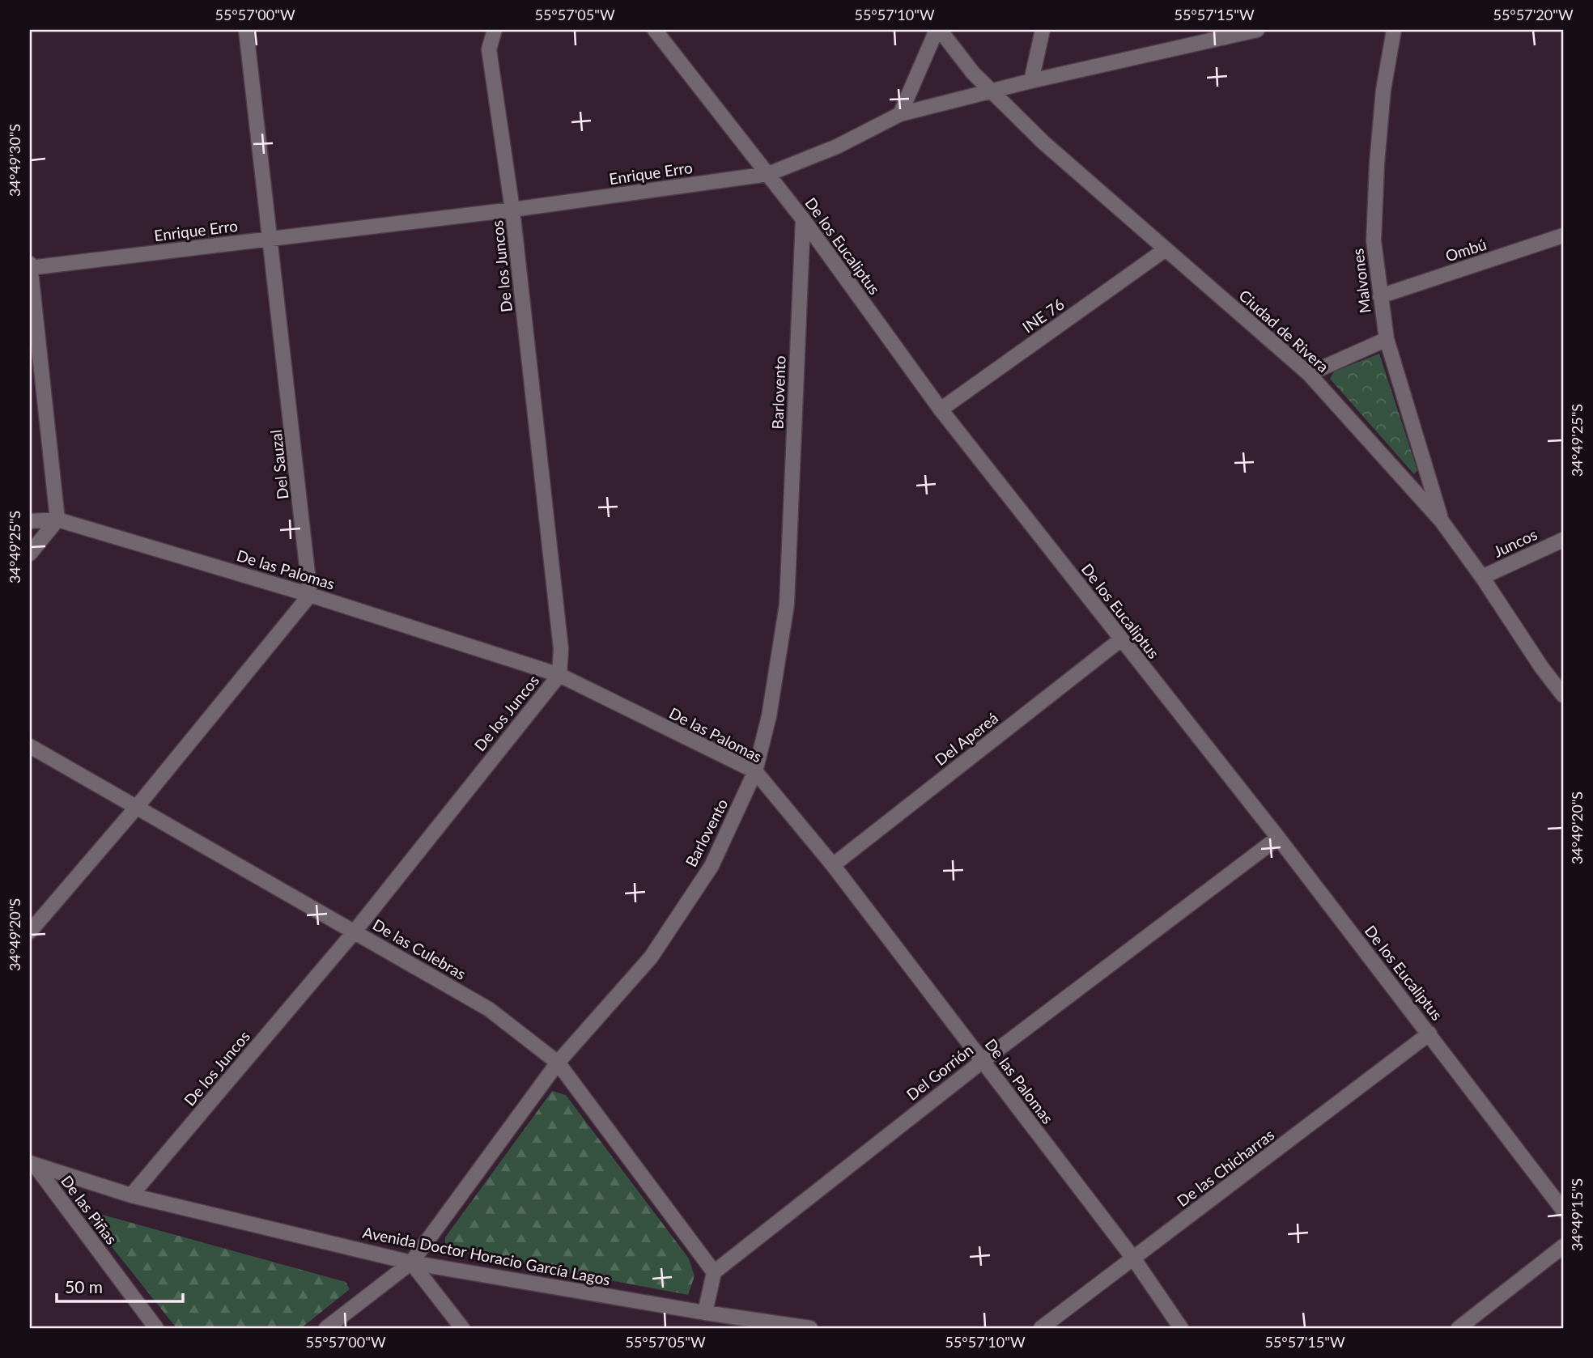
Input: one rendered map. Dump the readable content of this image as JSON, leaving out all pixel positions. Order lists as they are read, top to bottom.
{
  "streets": {
    "street": [
      "Enrique Erro",
      "De los Eucaliptus",
      "Ombú",
      "De los Juncos",
      "Malvones",
      "INE 76",
      "Ciudad de Rivera",
      "Barlovento",
      "Del Sauzal",
      "Juncos",
      "De las Palomas",
      "Del Apereá",
      "De las Culebras",
      "Del Gorrión",
      "De las Chicharras",
      "De las Piñas",
      "Avenida Doctor Horacio García Lagos"
    ]
  },
  "crossings": [
    ["Enrique Erro", "De los Eucaliptus"],
    ["Enrique Erro", "De los Juncos"],
    ["Enrique Erro", "Ciudad de Rivera"],
    ["Enrique Erro", "Del Sauzal"],
    ["De los Eucaliptus", "INE 76"],
    ["De los Eucaliptus", "Barlovento"],
    ["De los Eucaliptus", "Del Apereá"],
    ["De los Eucaliptus", "Del Gorrión"],
    ["De los Eucaliptus", "De las Chicharras"],
    ["Ombú", "Malvones"],
    ["De los Juncos", "De las Palomas"],
    ["De los Juncos", "De las Culebras"],
    ["De los Juncos", "Avenida Doctor Horacio García Lagos"],
    ["Malvones", "Ciudad de Rivera"],
    ["INE 76", "Ciudad de Rivera"],
    ["Ciudad de Rivera", "Juncos"],
    ["Barlovento", "De las Palomas"],
    ["Barlovento", "De las Culebras"],
    ["Barlovento", "Avenida Doctor Horacio García Lagos"],
    ["Del Sauzal", "De las Palomas"],
    ["De las Palomas", "Del Apereá"],
    ["De las Palomas", "Del Gorrión"],
    ["De las Palomas", "De las Chicharras"],
    ["De las Culebras", "Del Gorrión"],
    ["De las Piñas", "Avenida Doctor Horacio García Lagos"]
  ],
  "scale_bar": "50 m",
  "coordinates": [
    "55°57'00\"W",
    "55°57'05\"W",
    "55°57'10\"W",
    "55°57'15\"W",
    "55°57'20\"W",
    "34°49'30\"S",
    "34°49'25\"S",
    "34°49'20\"S",
    "34°49'15\"S"
  ]
}
